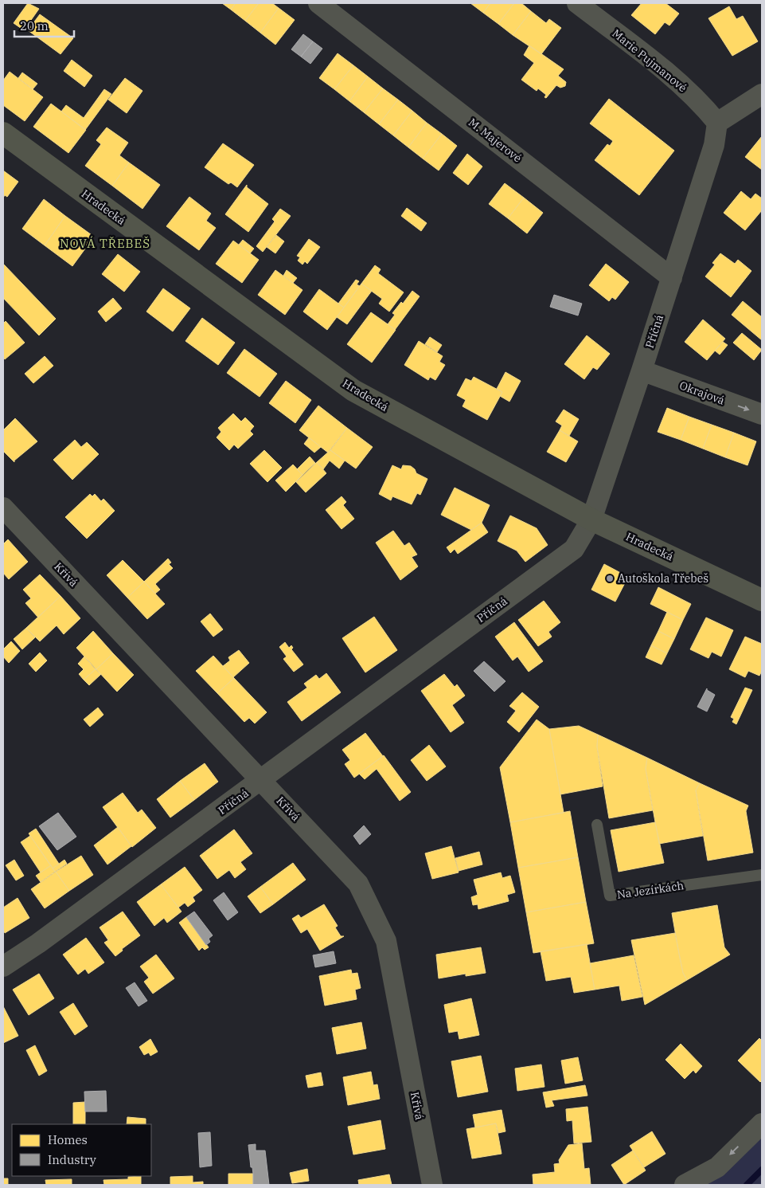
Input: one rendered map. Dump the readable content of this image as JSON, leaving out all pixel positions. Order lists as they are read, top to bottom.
{
  "streets": {
    "street": [
      "Marie Pujmanové",
      "M. Majerové",
      "Hradecká",
      "Příčná",
      "Okrajová",
      "Křivá"
    ],
    "lane": ["Na Jezírkách"]
  },
  "crossings": [
    ["Marie Pujmanové", "Příčná"],
    ["M. Majerové", "Příčná"],
    ["Hradecká", "Příčná"],
    ["Příčná", "Okrajová"],
    ["Příčná", "Křivá"]
  ],
  "one_way": ["Okrajová"],
  "districts": ["NOVÁ TŘEBEŠ"],
  "places": ["Autoškola Třebeš"],
  "legend": ["Homes", "Industry"],
  "scale_bar": "20 m"
}
